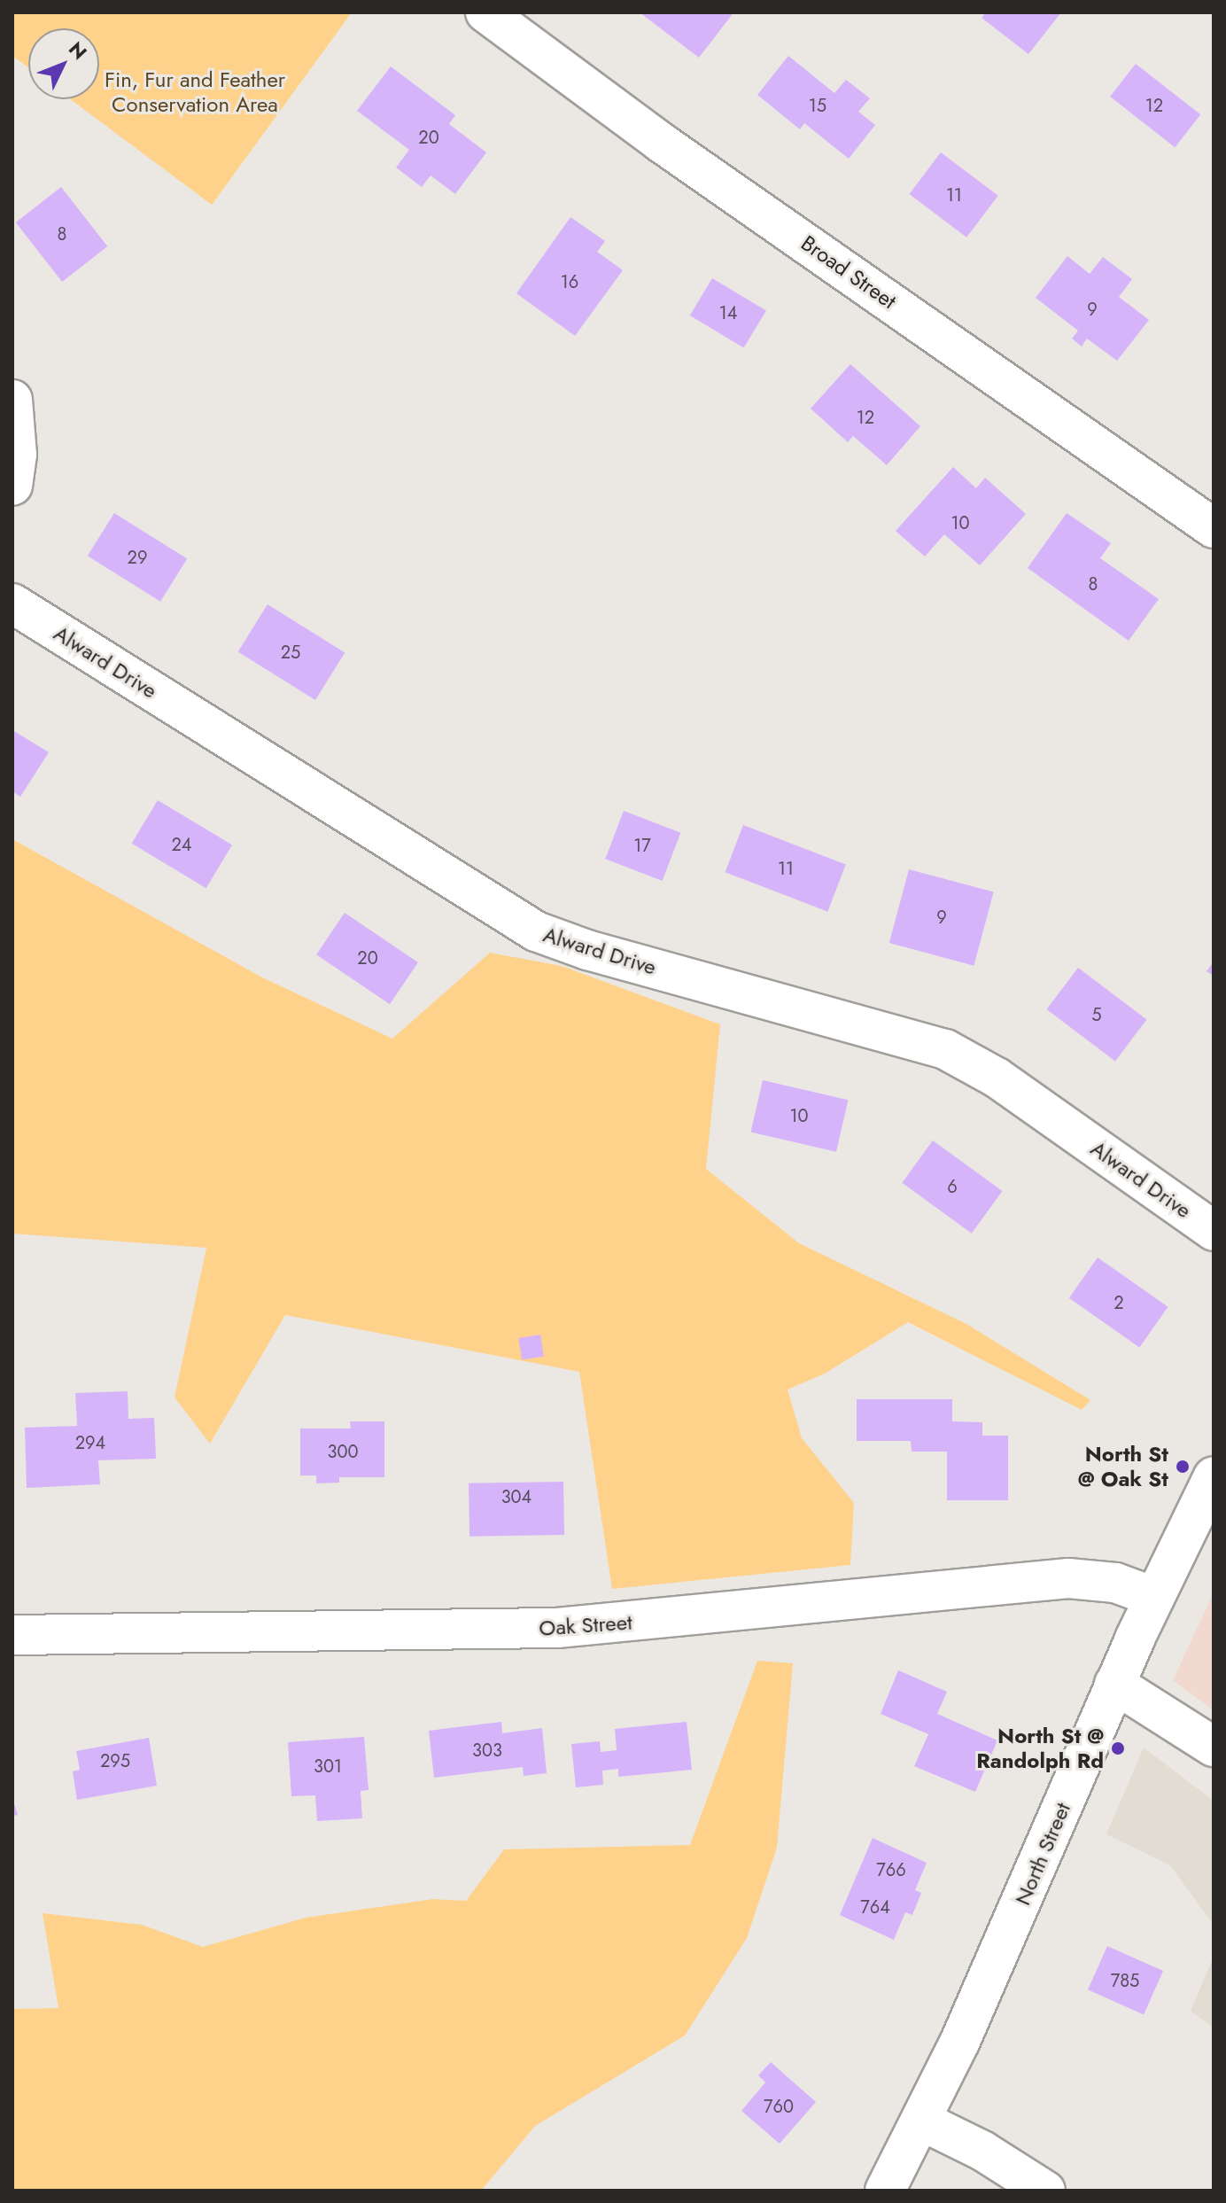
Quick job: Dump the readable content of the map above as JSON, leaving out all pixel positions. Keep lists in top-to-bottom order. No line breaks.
{"streets":{"street":["Broad Street","Alward Drive","Oak Street","North Street"]},"crossings":[["Oak Street","North Street"]],"parks":["Fin, Fur and Feather Conservation Area"],"places":["North St @ Oak St","North St @ Randolph Rd"],"house_numbers":["15","12","20","11","8","16","9","14","12","10","29","8","25","24","17","11","9","20","5","10","6","2","294","300","304","303","295","301","766","764","785","760"],"north":"top right"}
